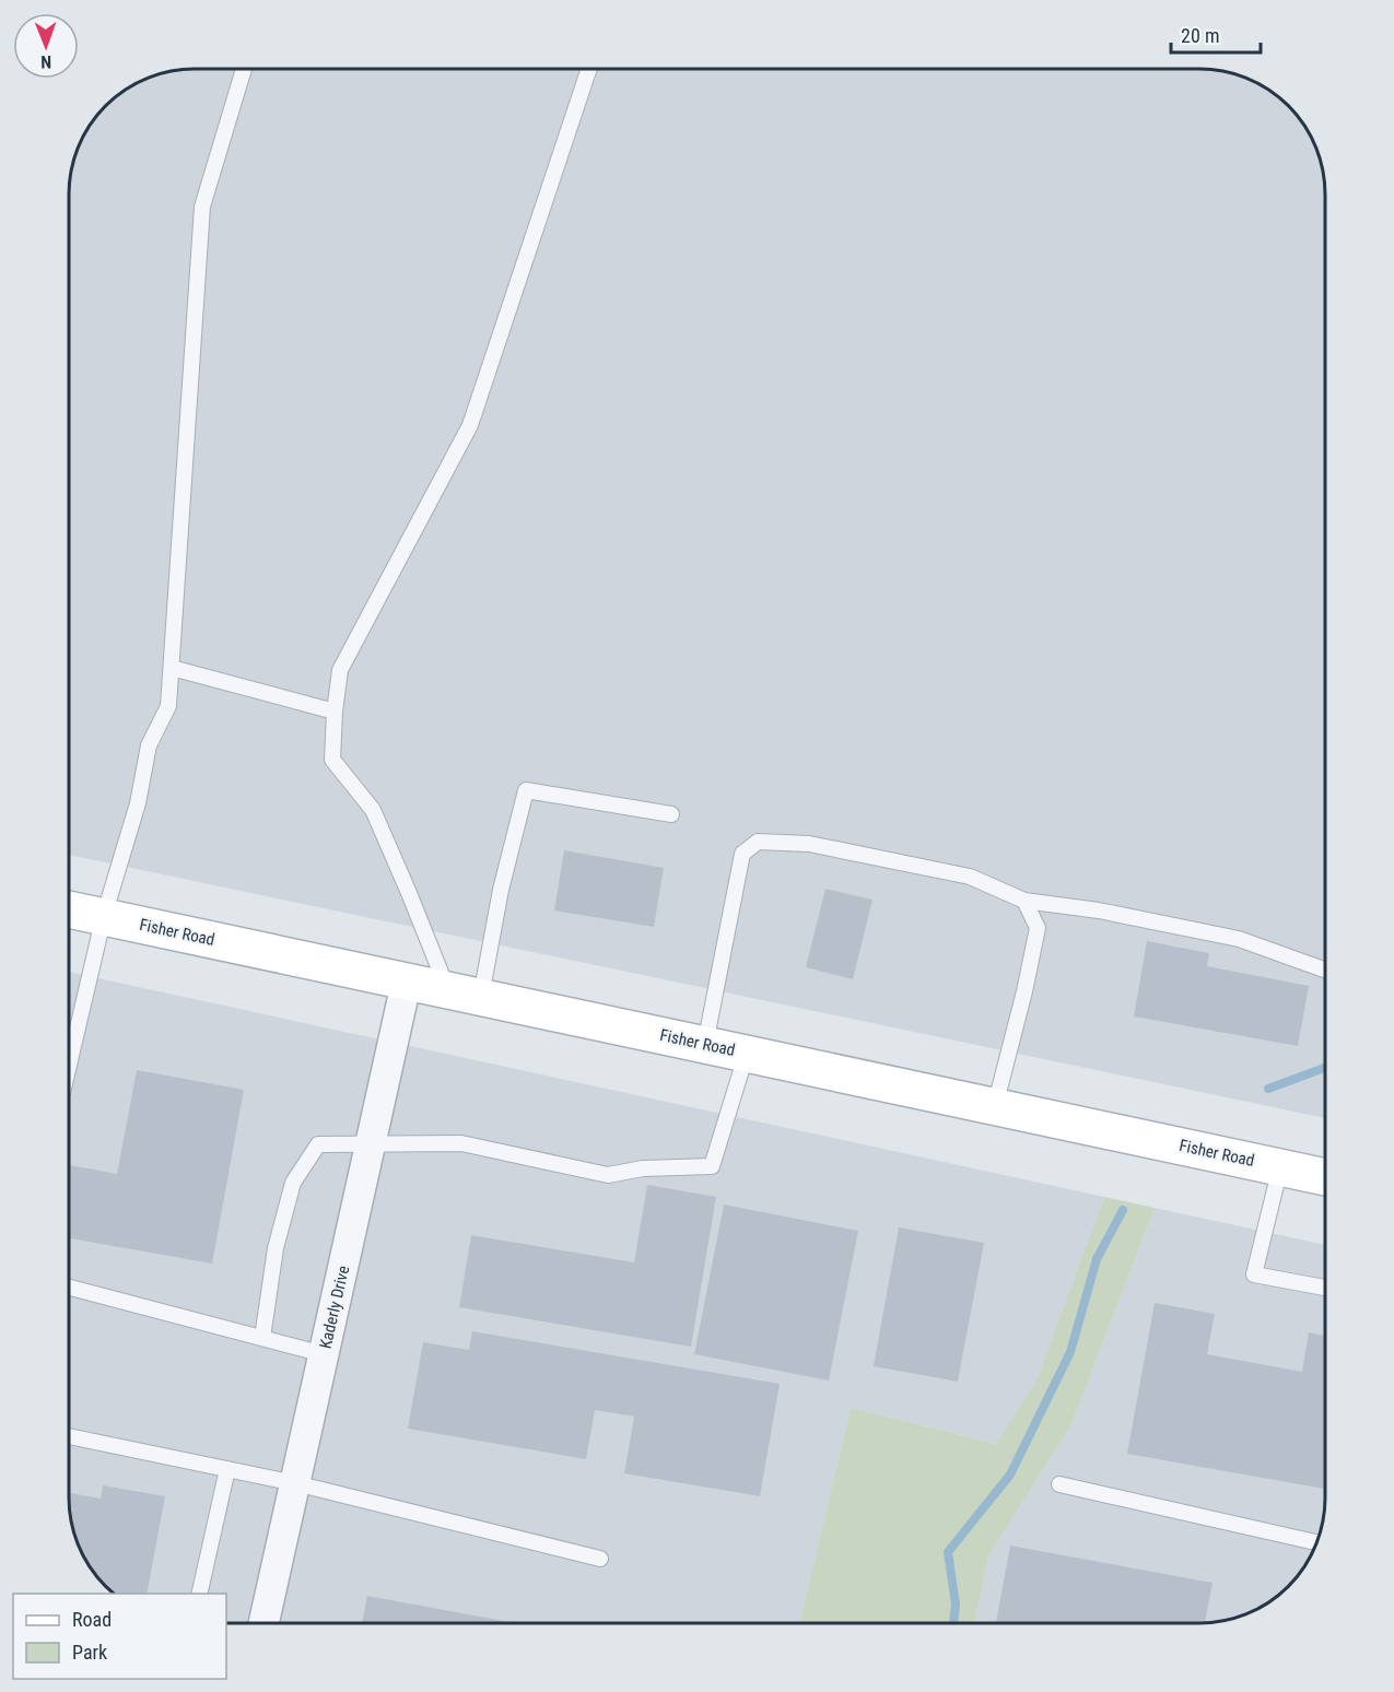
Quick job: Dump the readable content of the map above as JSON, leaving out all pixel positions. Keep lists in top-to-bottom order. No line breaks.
{"streets":{"main road":["Fisher Road"],"street":["Kaderly Drive"]},"crossings":[["Fisher Road","Kaderly Drive"]],"legend":["Road","Park"],"scale_bar":"20 m","north":"bottom"}
